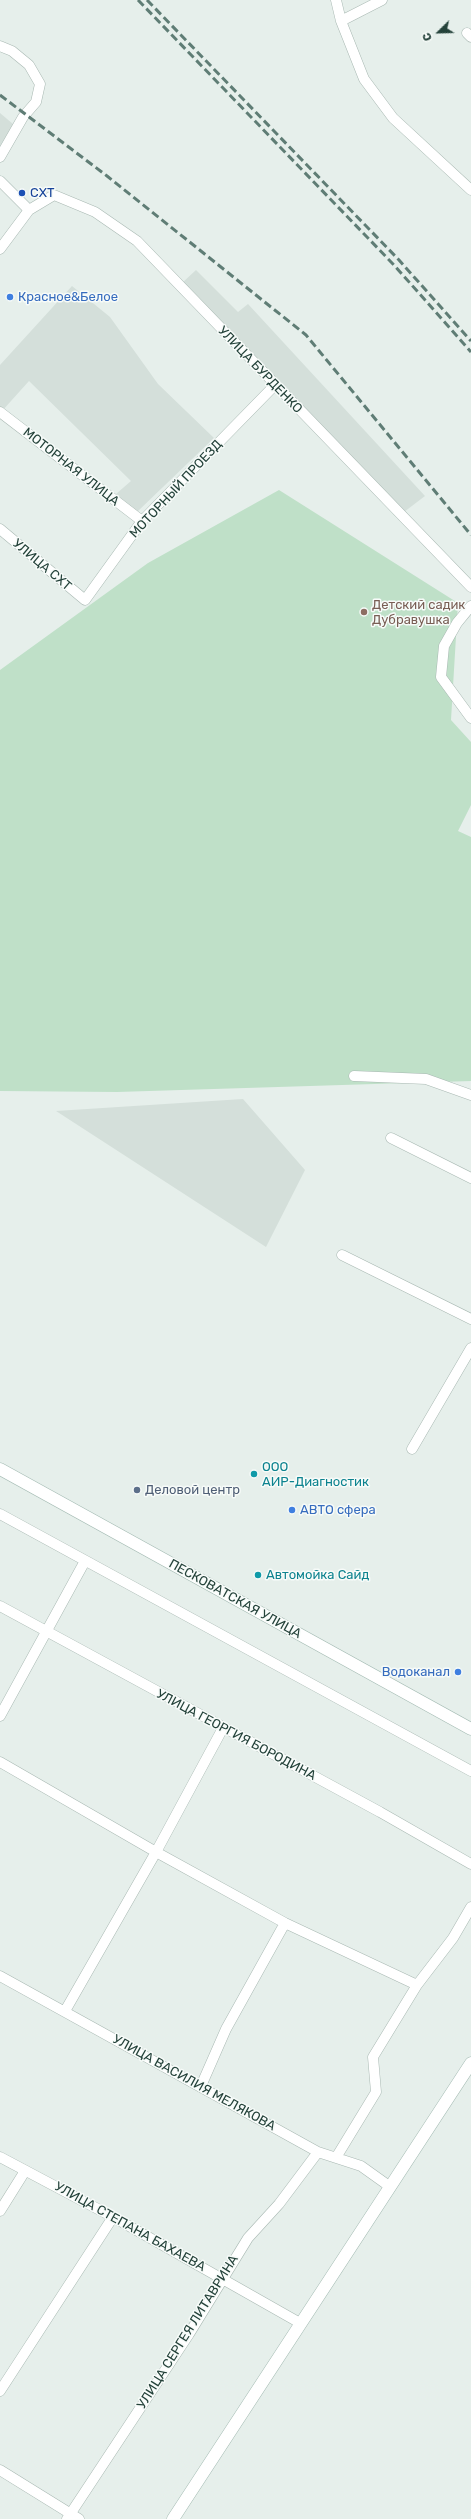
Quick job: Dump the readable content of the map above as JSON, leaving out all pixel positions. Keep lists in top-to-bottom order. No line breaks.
{"streets":{"main road":["ПЕСКОВАТСКАЯ УЛИЦА"],"street":["УЛИЦА БУРДЕНКО","МОТОРНАЯ УЛИЦА","МОТОРНЫЙ ПРОЕЗД","УЛИЦА СХТ","УЛИЦА ГЕОРГИЯ БОРОДИНА","УЛИЦА ВАСИЛИЯ МЕЛЯКОВА","УЛИЦА СТЕПАНА БАХАЕВА","УЛИЦА СЕРГЕЯ ЛИТАВРИНА"]},"crossings":[["УЛИЦА БУРДЕНКО","МОТОРНЫЙ ПРОЕЗД"],["МОТОРНАЯ УЛИЦА","МОТОРНЫЙ ПРОЕЗД"],["МОТОРНЫЙ ПРОЕЗД","УЛИЦА СХТ"],["УЛИЦА ВАСИЛИЯ МЕЛЯКОВА","УЛИЦА СЕРГЕЯ ЛИТАВРИНА"],["УЛИЦА СТЕПАНА БАХАЕВА","УЛИЦА СЕРГЕЯ ЛИТАВРИНА"]],"places":["СХТ","Красное&Белое","Детский садик Дубравушка","ООО АИР-Диагностик","Деловой центр","АВТО сфера","Автомойка Сайд","Водоканал"],"north":"bottom left"}
